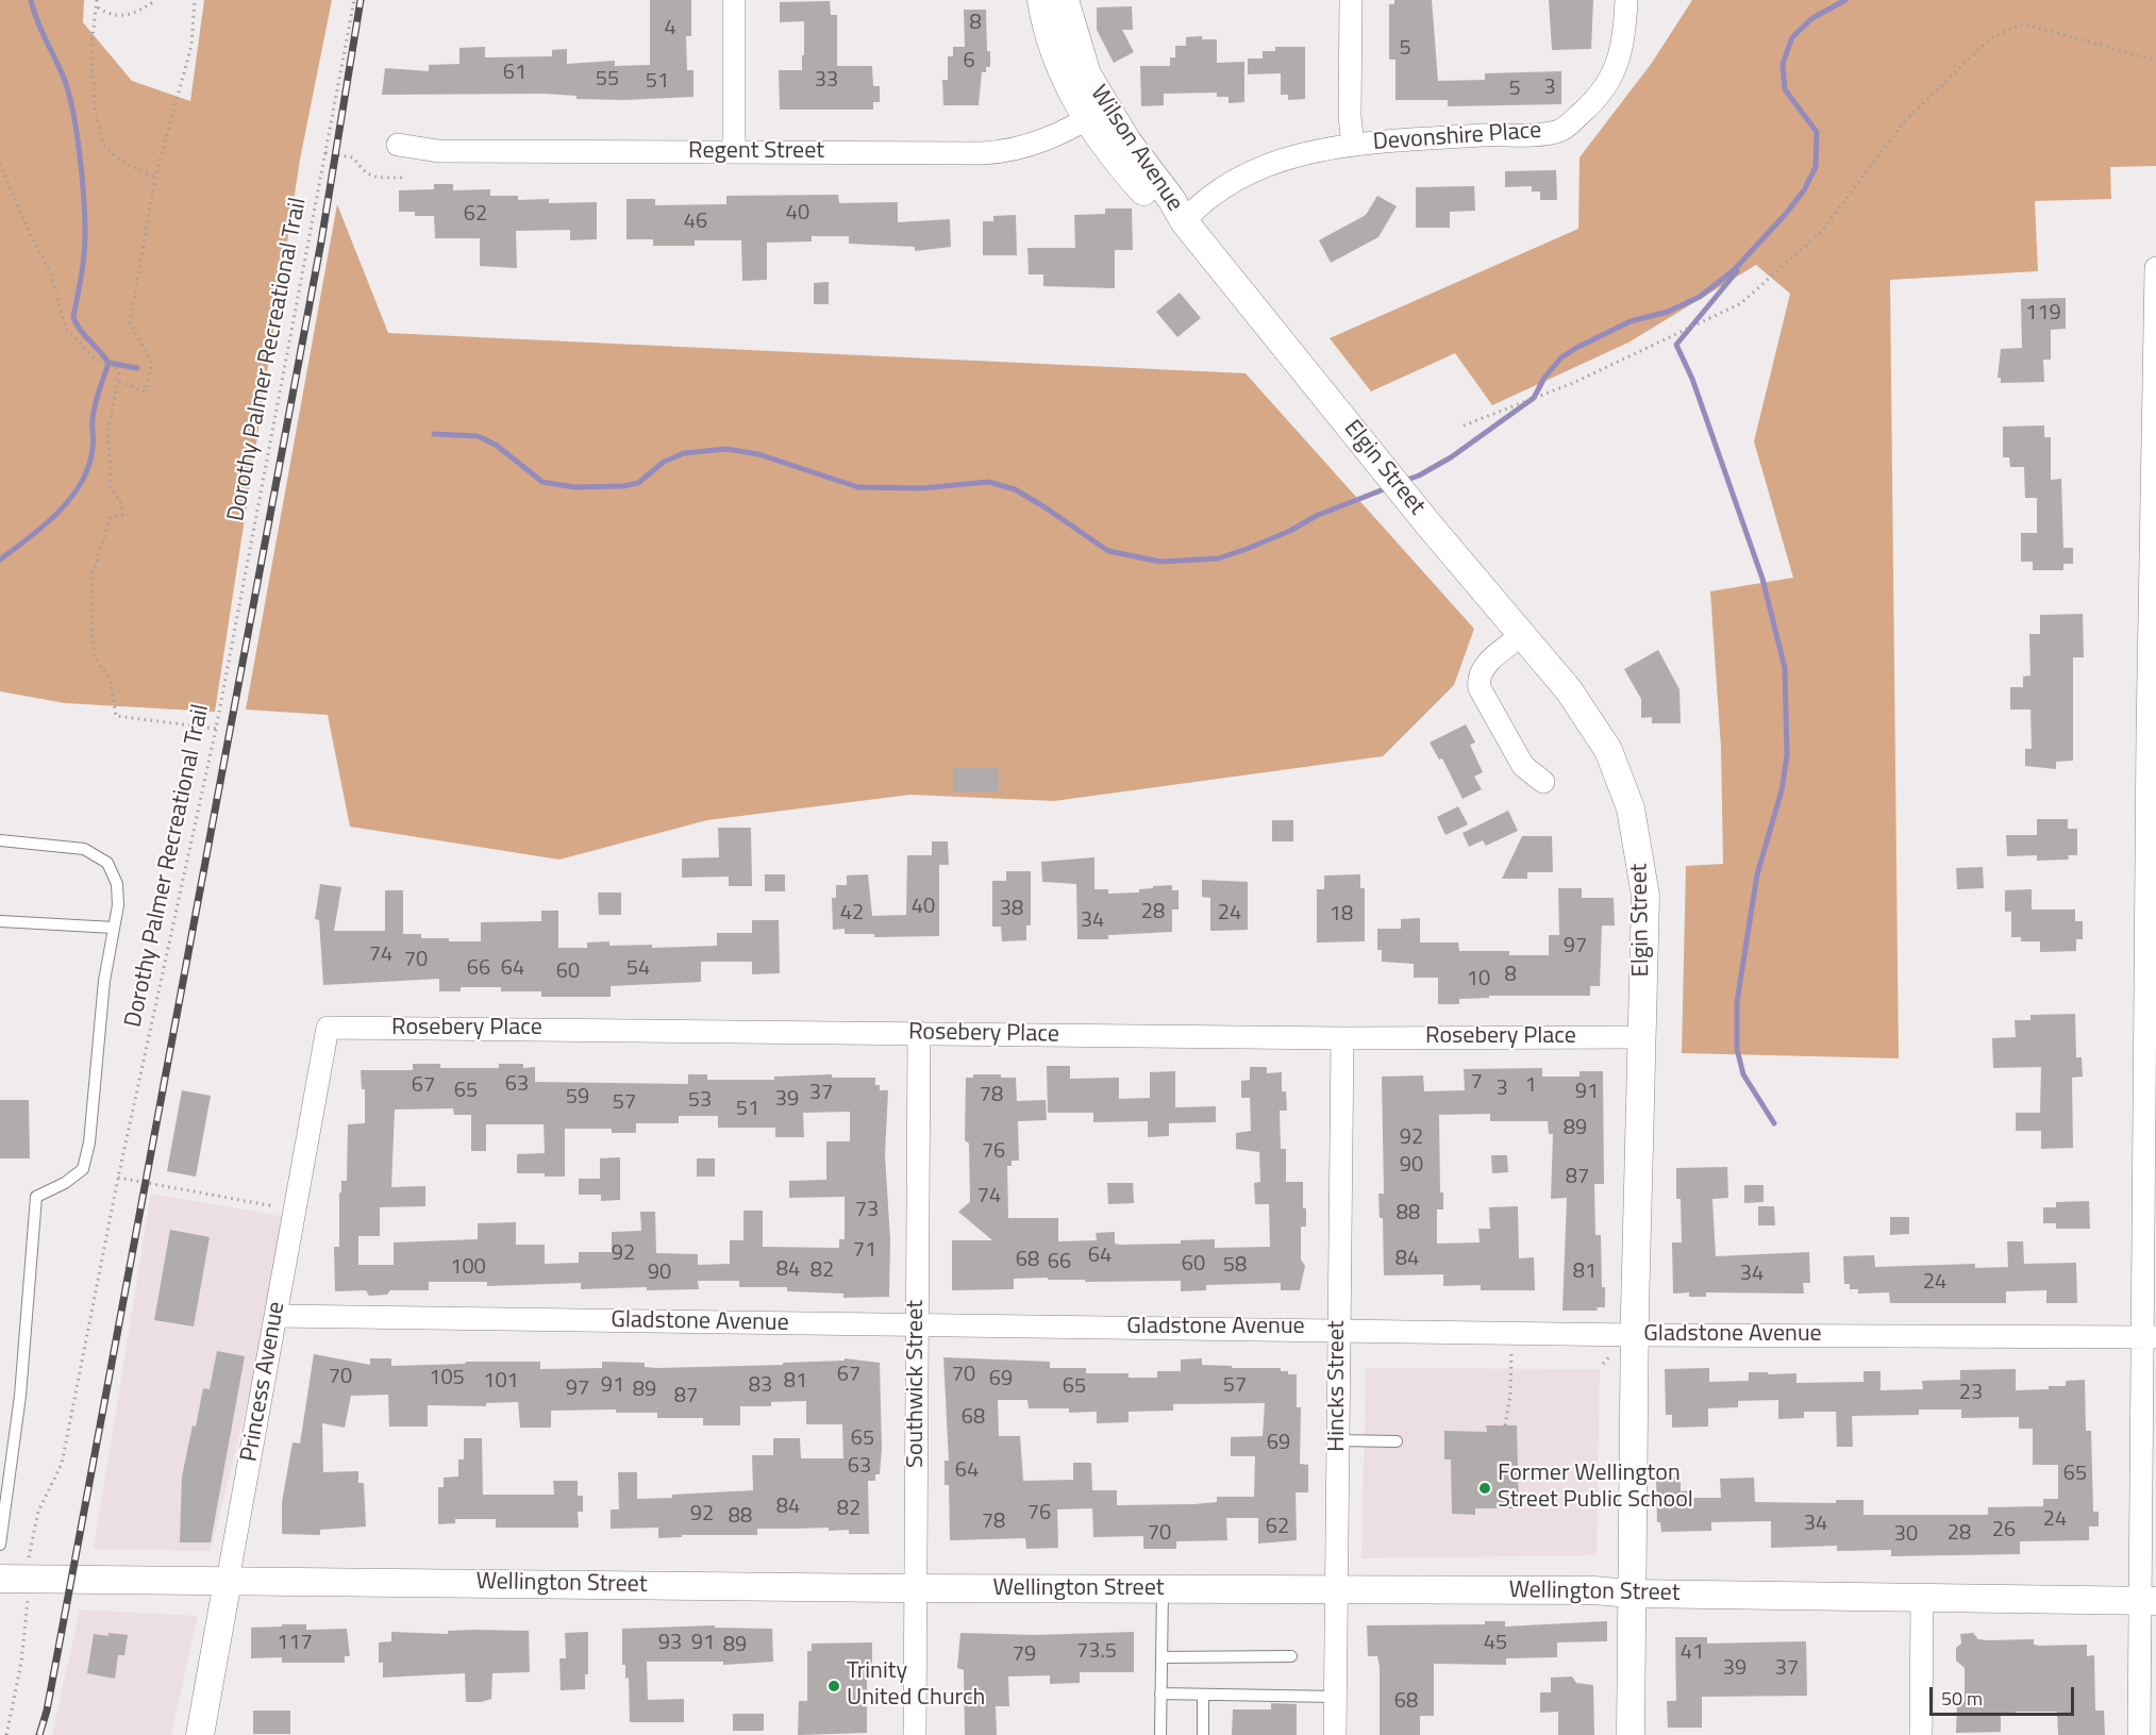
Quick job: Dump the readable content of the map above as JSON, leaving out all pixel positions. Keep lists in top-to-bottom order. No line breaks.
{"streets":{"street":["Devonshire Place","Wilson Avenue","Regent Street","Elgin Street","Rosebery Place","Gladstone Avenue","Princess Avenue","Southwick Street","Hincks Street","Wellington Street"],"path":["Dorothy Palmer Recreational Trail"]},"crossings":[["Wilson Avenue","Regent Street"],["Wilson Avenue","Elgin Street"],["Dorothy Palmer Recreational Trail","Wellington Street"],["Elgin Street","Rosebery Place"],["Elgin Street","Gladstone Avenue"],["Elgin Street","Wellington Street"],["Rosebery Place","Princess Avenue"],["Rosebery Place","Southwick Street"],["Rosebery Place","Hincks Street"],["Gladstone Avenue","Princess Avenue"],["Gladstone Avenue","Southwick Street"],["Gladstone Avenue","Hincks Street"],["Princess Avenue","Wellington Street"],["Southwick Street","Wellington Street"],["Hincks Street","Wellington Street"]],"places":["Former Wellington Street Public School","Trinity United Church"],"house_numbers":["8","4","5","6","61","55","33","51","3","5","40","62","46","119","40","38","28","42","24","18","34","97","74","70","66","64","54","60","8","10","7","63","67","1","3","65","91","37","78","59","39","53","57","51","89","92","76","90","87","74","73","88","71","92","64","84","68","66","60","58","100","84","82","81","90","34","24","67","70","70","105","69","101","81","91","83","57","65","97","89","23","87","68","65","69","63","64","65","84","82","76","92","88","24","78","34","62","26","70","28","30","117","93","91","45","89","73.5","41","79","39","37","68"],"scale_bar":"50 m"}
